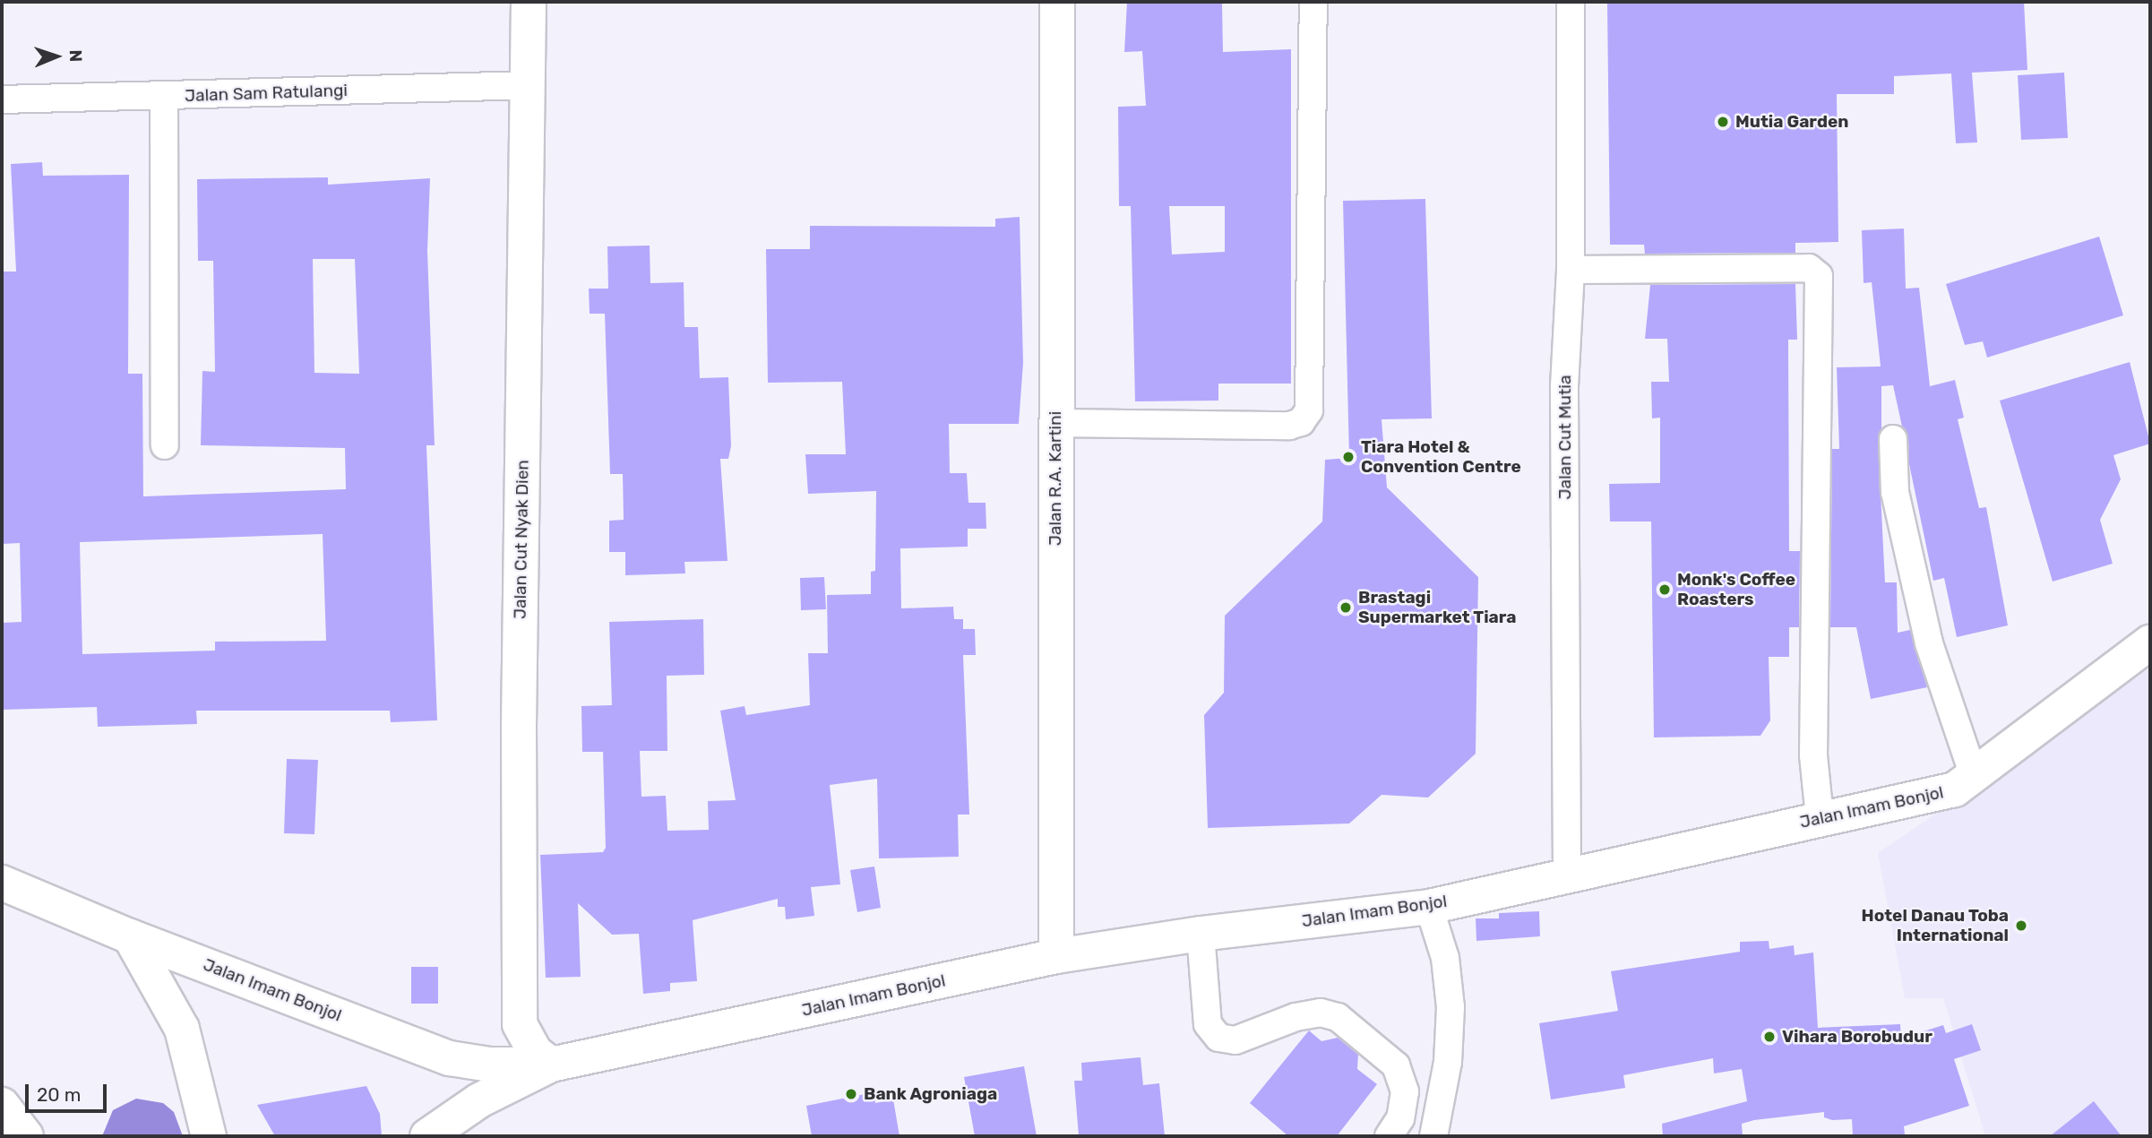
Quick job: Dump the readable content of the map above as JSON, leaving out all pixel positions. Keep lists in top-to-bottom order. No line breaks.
{"streets":{"main road":["Jalan R.A. Kartini","Jalan Cut Nyak Dien","Jalan Imam Bonjol"],"street":["Jalan Sam Ratulangi","Jalan Cut Mutia"]},"crossings":[["Jalan Sam Ratulangi","Jalan Cut Nyak Dien"],["Jalan Cut Mutia","Jalan Imam Bonjol"],["Jalan R.A. Kartini","Jalan Imam Bonjol"],["Jalan Cut Nyak Dien","Jalan Imam Bonjol"]],"places":["Mutia Garden","Tiara Hotel & Convention Centre","Monk's Coffee Roasters","Brastagi Supermarket Tiara","Hotel Danau Toba International","Vihara Borobudur","Bank Agroniaga"],"scale_bar":"20 m","north":"right"}
